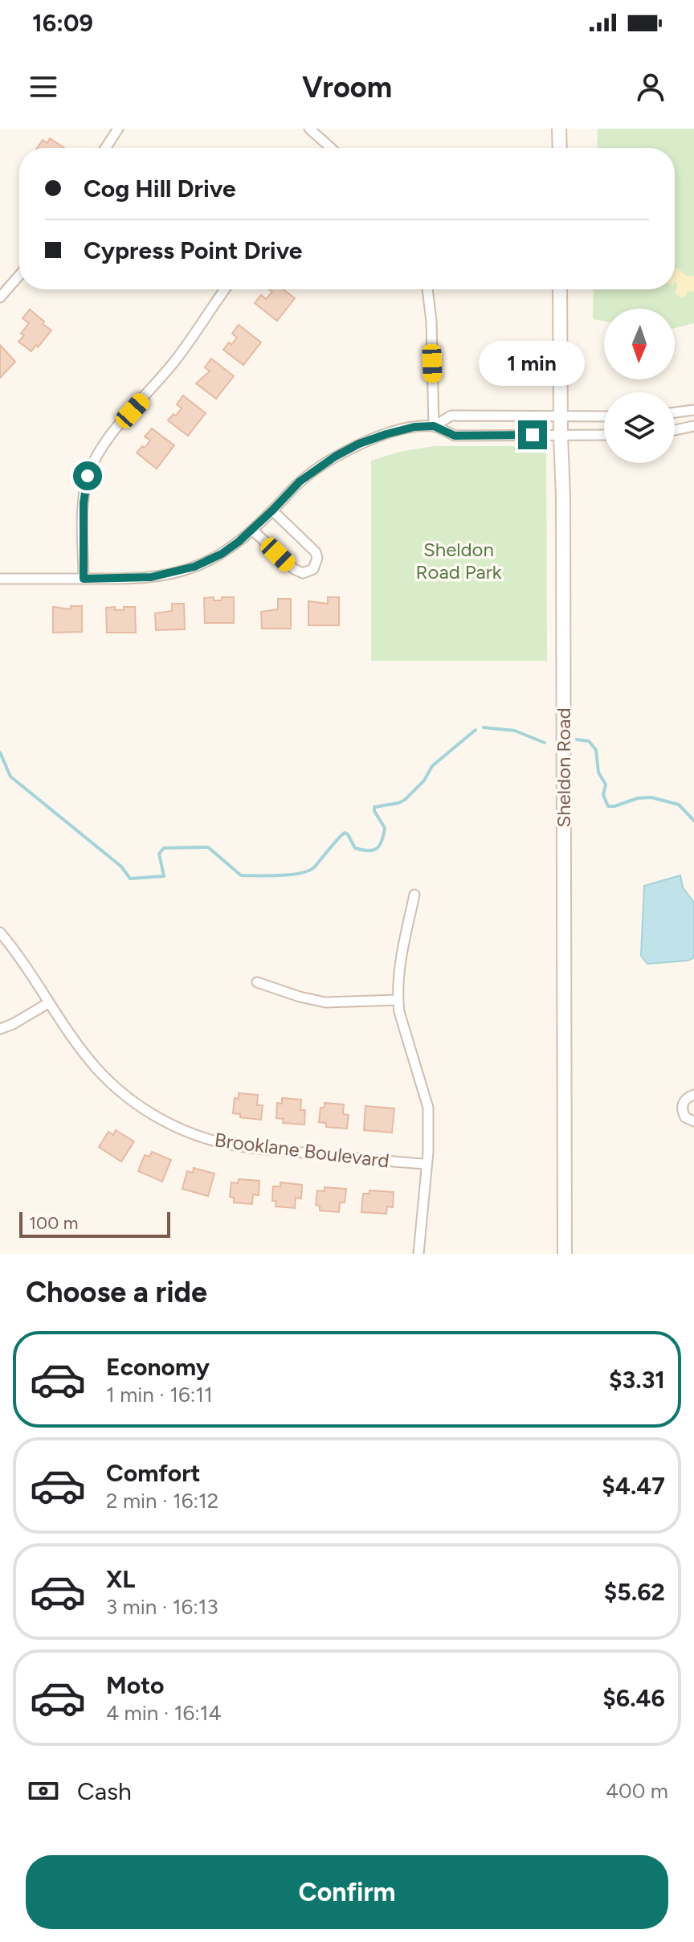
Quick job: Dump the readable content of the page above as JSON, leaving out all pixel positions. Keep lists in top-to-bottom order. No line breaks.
{"streets":{"main road":["Sheldon Road"],"street":["Brooklane Boulevard"]},"parks":["Sheldon Road Park"],"scale_bar":"100 m","north":"bottom","page":{"status":"16:09","header":"Vroom","banner":["Cog Hill Drive","Cypress Point Drive"],"bubble":"1 min","scale":"100 m","heading":"Choose a ride","list":[{"name":"Economy","note":"1 min · 16:11","value":"$3.31"},{"name":"Comfort","note":"2 min · 16:12","value":"$4.47"},{"name":"XL","note":"3 min · 16:13","value":"$5.62"},{"name":"Moto","note":"4 min · 16:14","value":"$6.46"}],"pay":["Cash","400 m"],"buttons":"Confirm"}}
